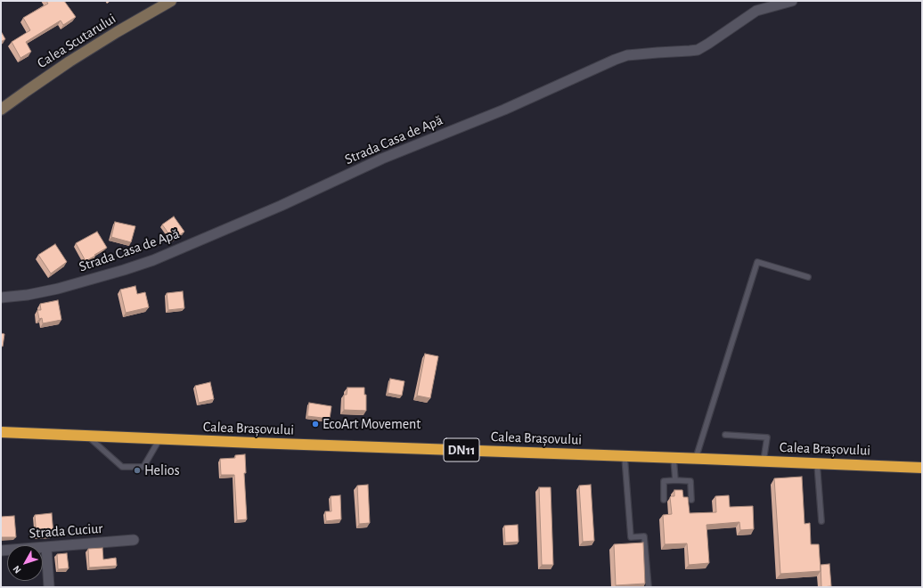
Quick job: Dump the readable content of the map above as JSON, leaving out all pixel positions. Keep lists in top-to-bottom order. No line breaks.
{"streets":{"highway":["Calea Brașovului","DN11"],"main road":["Calea Scutarului"],"street":["Strada Casa de Apă","Strada Cuciur"]},"places":["EcoArt Movement","Helios"],"north":"bottom left"}
